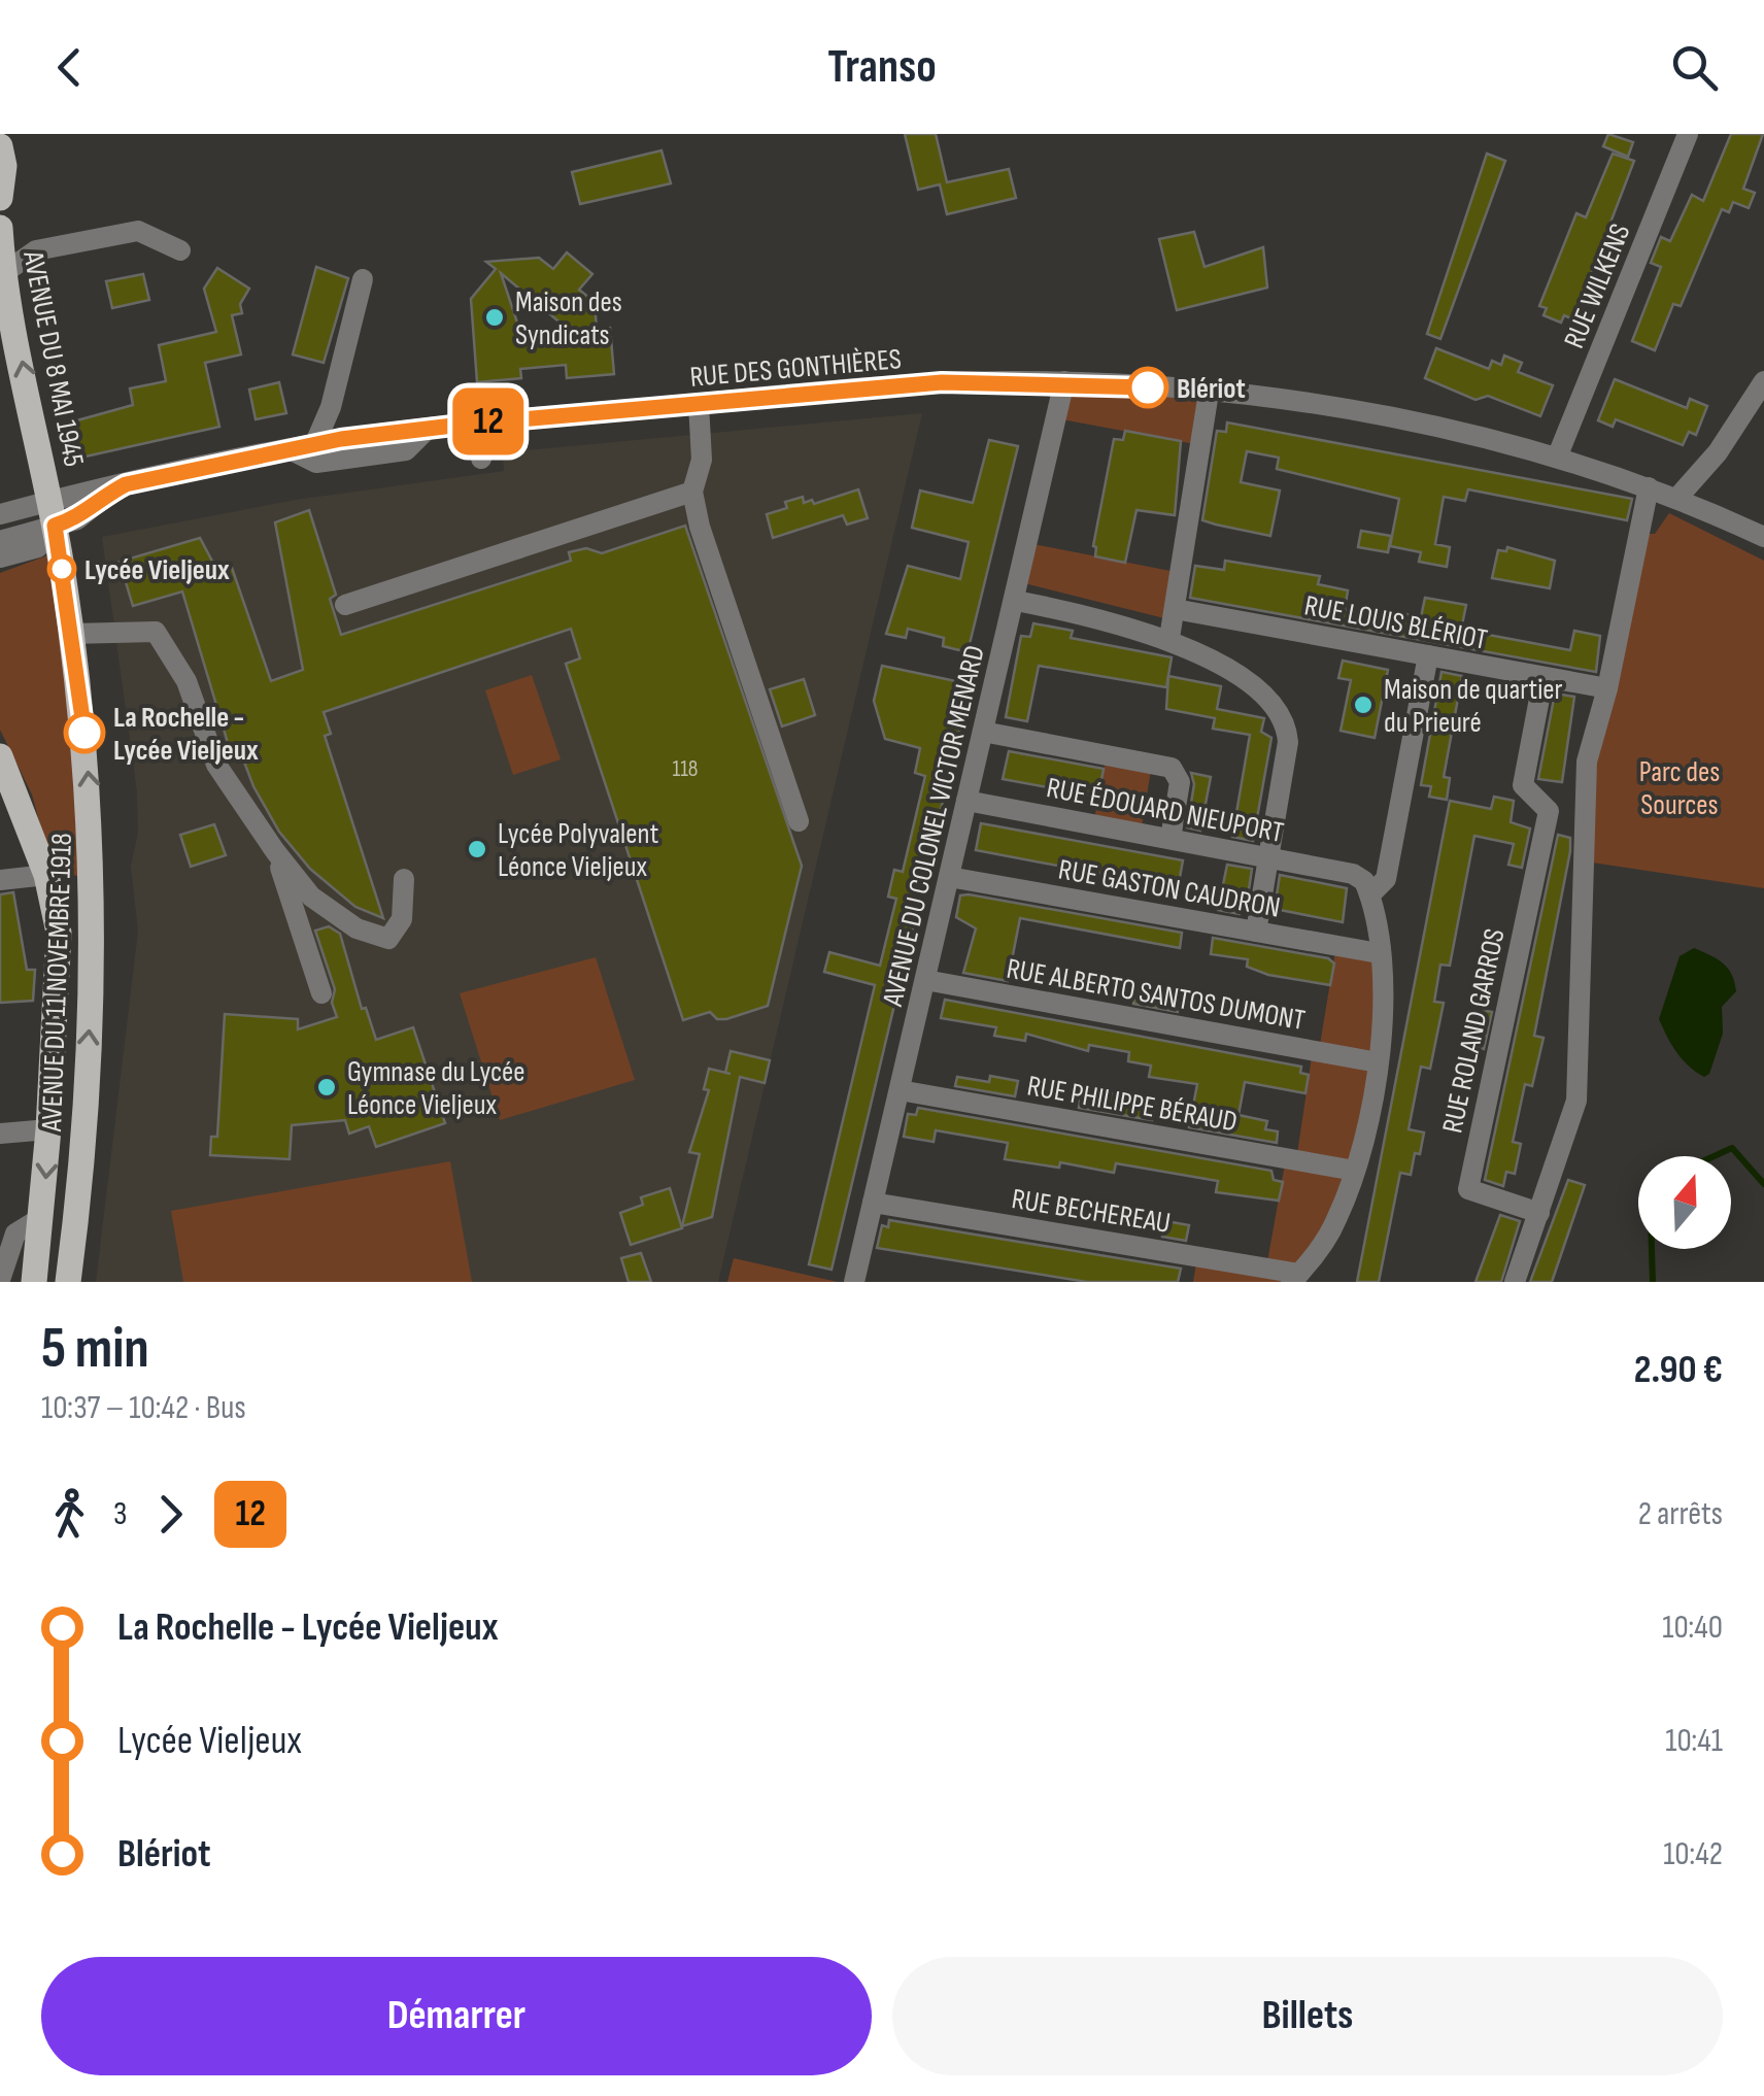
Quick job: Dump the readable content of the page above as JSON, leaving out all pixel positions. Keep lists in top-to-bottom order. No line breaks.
{"streets":{"main road":["AVENUE DU 8 MAI 1945","AVENUE DU 11 NOVEMBRE 1918"],"street":["RUE WILKENS","RUE DES GONTHIÈRES","RUE LOUIS BLÉRIOT","RUE ÉDOUARD NIEUPORT","AVENUE DU COLONEL VICTOR MENARD","RUE GASTON CAUDRON","RUE ALBERTO SANTOS DUMONT","RUE ROLAND GARROS","RUE PHILIPPE BÉRAUD","RUE BECHEREAU"]},"crossings":[["RUE WILKENS","RUE DES GONTHIÈRES"],["AVENUE DU 8 MAI 1945","RUE DES GONTHIÈRES"],["AVENUE DU 8 MAI 1945","AVENUE DU 11 NOVEMBRE 1918"],["RUE DES GONTHIÈRES","AVENUE DU COLONEL VICTOR MENARD"],["RUE DES GONTHIÈRES","AVENUE DU 11 NOVEMBRE 1918"],["RUE ÉDOUARD NIEUPORT","AVENUE DU COLONEL VICTOR MENARD"],["AVENUE DU COLONEL VICTOR MENARD","RUE GASTON CAUDRON"],["AVENUE DU COLONEL VICTOR MENARD","RUE ALBERTO SANTOS DUMONT"],["AVENUE DU COLONEL VICTOR MENARD","RUE PHILIPPE BÉRAUD"],["AVENUE DU COLONEL VICTOR MENARD","RUE BECHEREAU"]],"one_way":["AVENUE DU 8 MAI 1945"],"parks":["Parc des Sources"],"places":["Maison des Syndicats","Blériot","Lycée Vieljeux","Maison de quartier du Prieuré","La Rochelle - Lycée Vieljeux","Lycée Polyvalent Léonce Vieljeux","Gymnase du Lycée Léonce Vieljeux"],"lines":["bus line 12"],"house_numbers":["118"],"north":"top","page":{"header":"Transo","on_map":"12","heading":["5 min","10:37 – 10:42 · Bus","2.90 €"],"legs":["3","12","2 arrêts"],"list":[{"name":"La Rochelle - Lycée Vieljeux","value":"10:40"},{"name":"Lycée Vieljeux","value":"10:41"},{"name":"Blériot","value":"10:42"}],"buttons":["Démarrer","Billets"]}}
